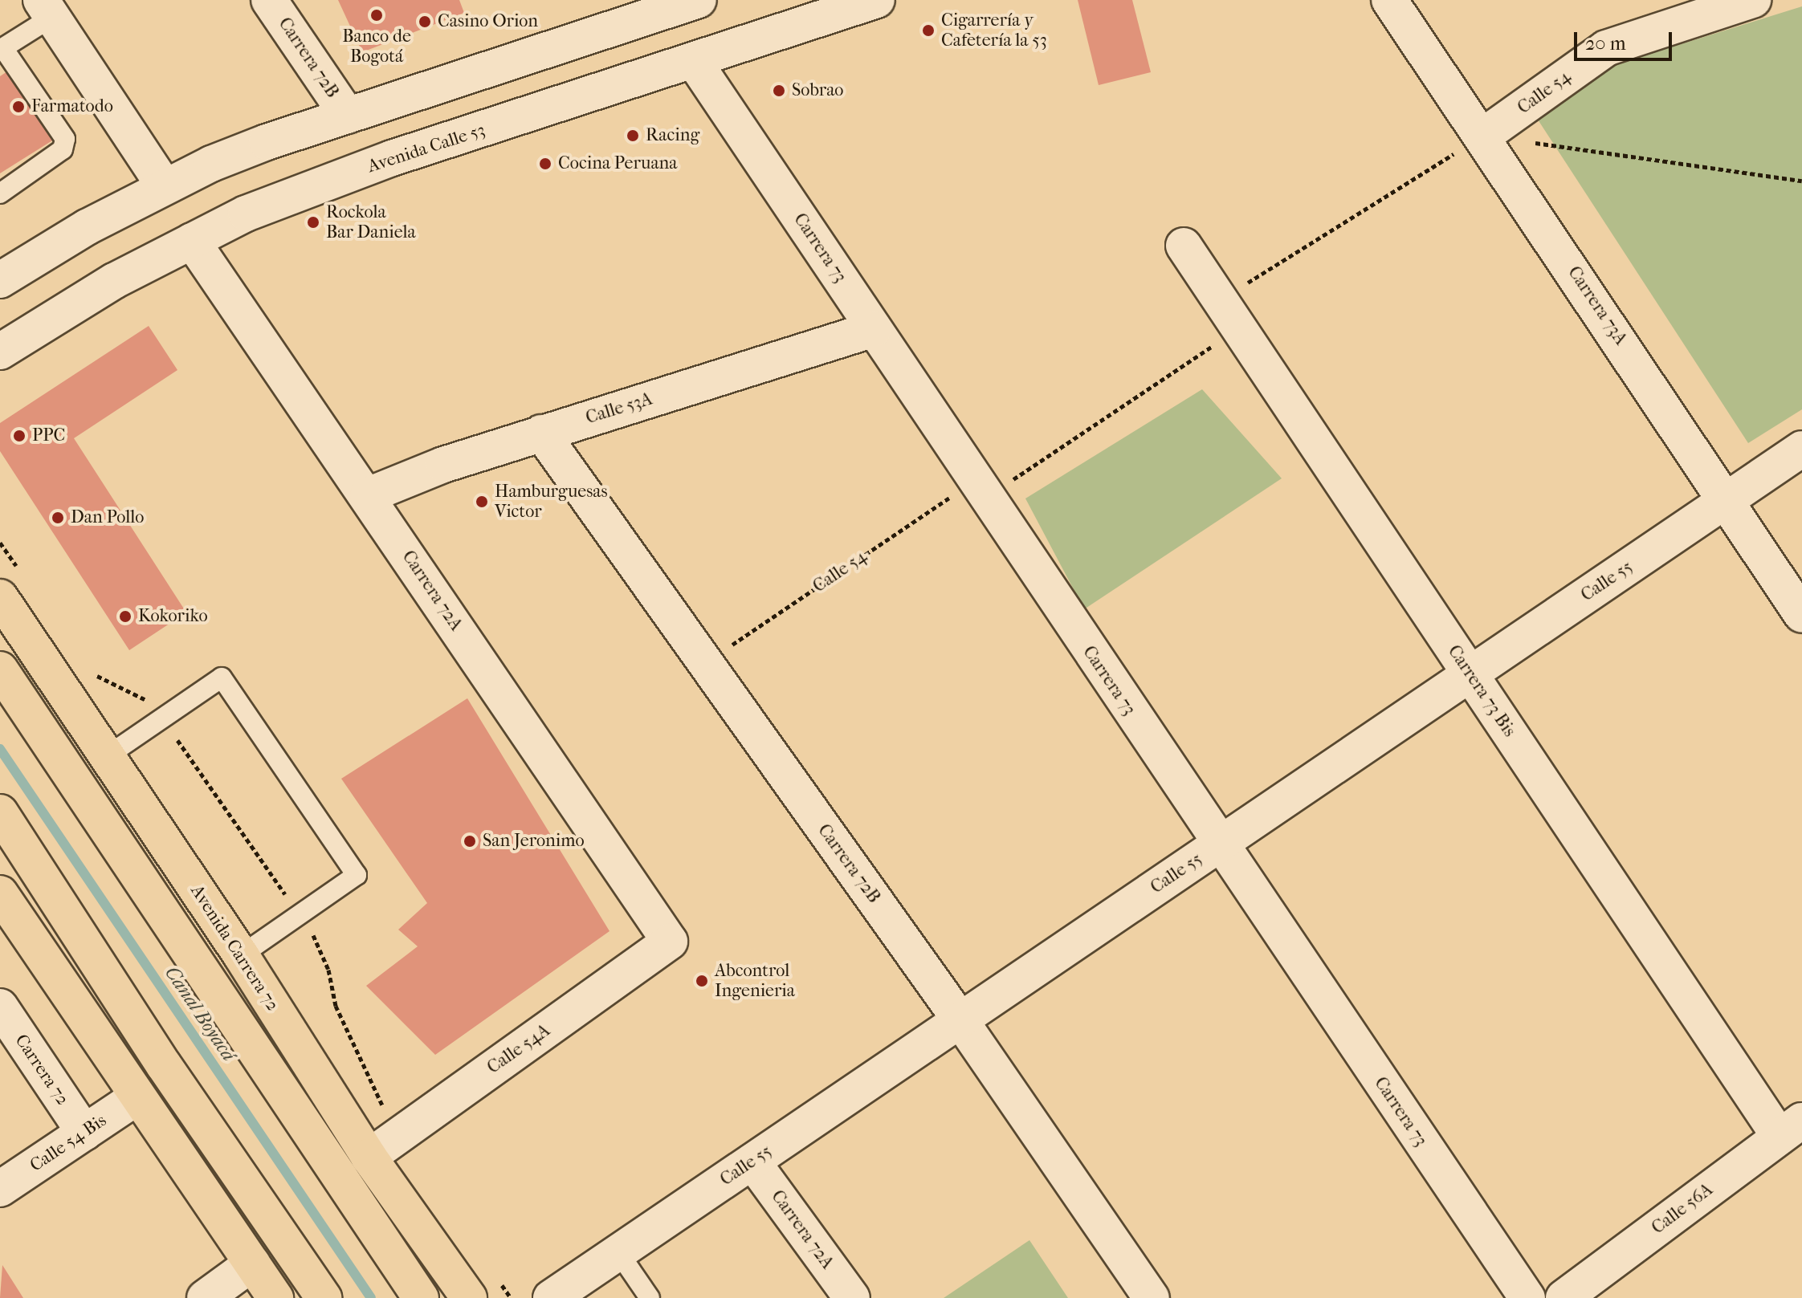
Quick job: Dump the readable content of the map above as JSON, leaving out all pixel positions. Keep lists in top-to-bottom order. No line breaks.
{"streets":{"highway":["Avenida Carrera 72"],"street":["Carrera 72B","Calle 54","Avenida Calle 53","Carrera 73","Carrera 73A","Calle 53A","Calle 55","Carrera 72A","Carrera 73 Bis","Calle 54A","Carrera 72","Calle 54 Bis","Calle 56A"]},"crossings":[["Carrera 72B","Calle 54"],["Carrera 72B","Calle 53A"],["Carrera 72B","Calle 55"],["Calle 54","Carrera 73"],["Calle 54","Carrera 73A"],["Calle 54","Carrera 73 Bis"],["Avenida Calle 53","Carrera 73"],["Avenida Calle 53","Carrera 72A"],["Carrera 73","Calle 53A"],["Carrera 73","Calle 55"],["Carrera 73A","Calle 55"],["Calle 53A","Carrera 72A"],["Calle 55","Carrera 72A"],["Calle 55","Carrera 73 Bis"],["Carrera 72A","Calle 54A"],["Carrera 73 Bis","Calle 56A"],["Avenida Carrera 72","Calle 54A"],["Carrera 72","Calle 54 Bis"]],"water":["Canal Boyacá"],"places":["Banco de Bogotá","Casino Orion","Cigarrería y Cafetería la 53","Sobrao","Farmatodo","Racing","Cocina Peruana","Rockola Bar Daniela","PPC","Hamburguesas Victor","Dan Pollo","Kokoriko","San Jeronimo","Abcontrol Ingenieria"],"scale_bar":"20 m"}
